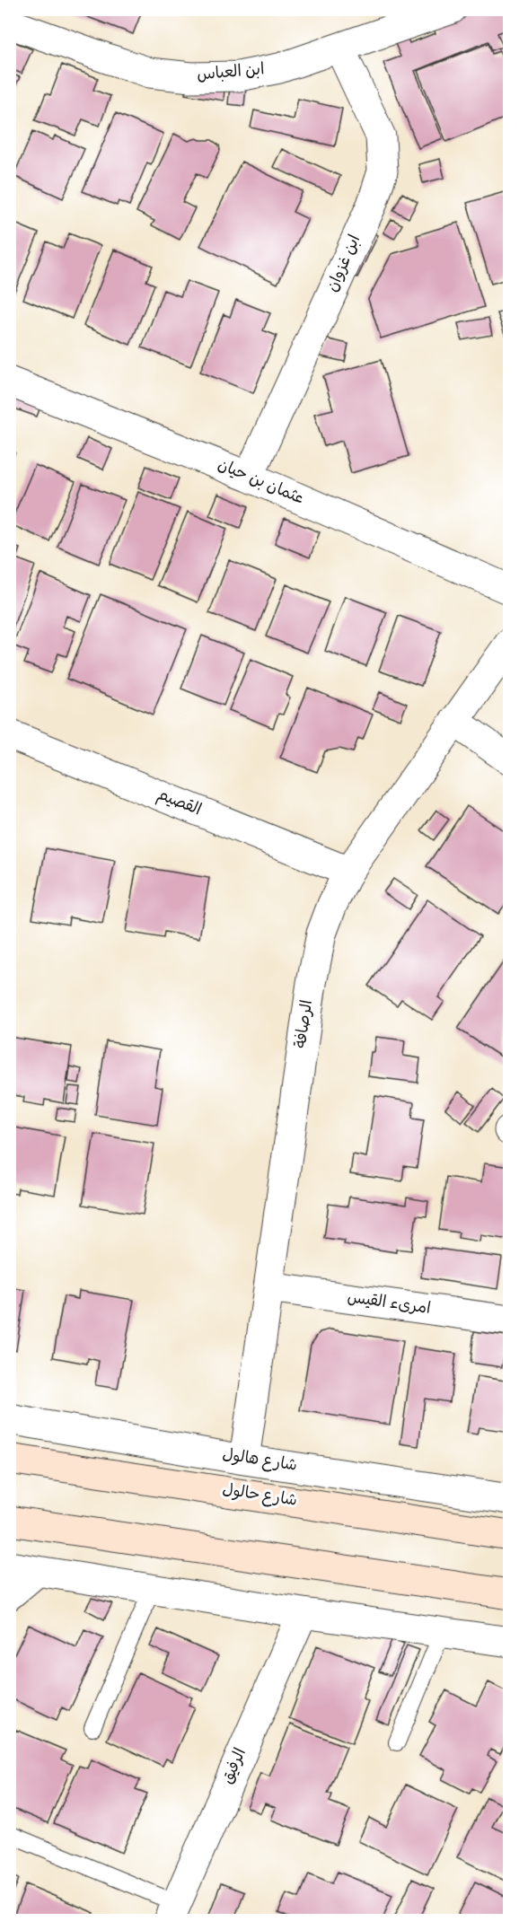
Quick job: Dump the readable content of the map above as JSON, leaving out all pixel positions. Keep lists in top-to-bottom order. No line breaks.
{"streets":{"main road":["شارع حالول"],"street":["ابن العباس","ابن غزوان","عثمان بن حيان","القصيم","الرصافة","امرىء القيس","شارع هالول","الرفيق"]},"crossings":[["ابن العباس","ابن غزوان"],["ابن غزوان","عثمان بن حيان"],["القصيم","الرصافة"],["الرصافة","امرىء القيس"],["الرصافة","شارع هالول"]]}
